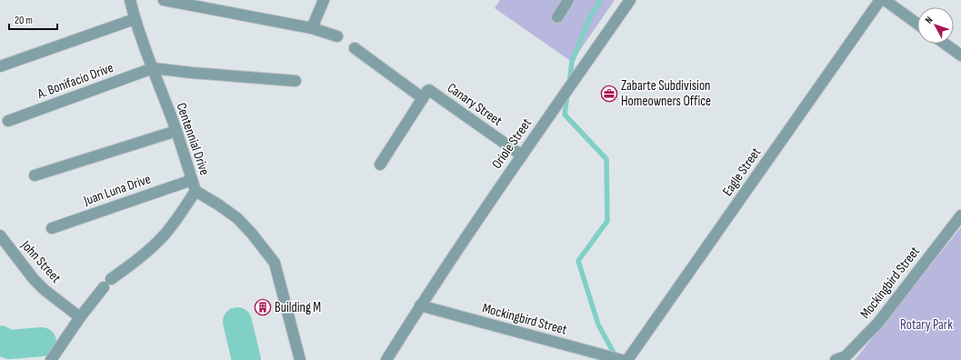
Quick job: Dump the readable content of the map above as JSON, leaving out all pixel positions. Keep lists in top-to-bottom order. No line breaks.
{"streets":{"street":["A. Bonifacio Drive","Canary Street","Centennial Drive","Oriole Street","Eagle Street","Juan Luna Drive","John Street","Mockingbird Street"]},"crossings":[["A. Bonifacio Drive","Centennial Drive"],["Canary Street","Oriole Street"],["Centennial Drive","Juan Luna Drive"],["Centennial Drive","John Street"],["Oriole Street","Mockingbird Street"]],"parks":["Rotary Park"],"places":{"office":["Zabarte Subdivision Homeowners Office"],"building":["Building M"]},"scale_bar":"20 m","north":"top left"}
